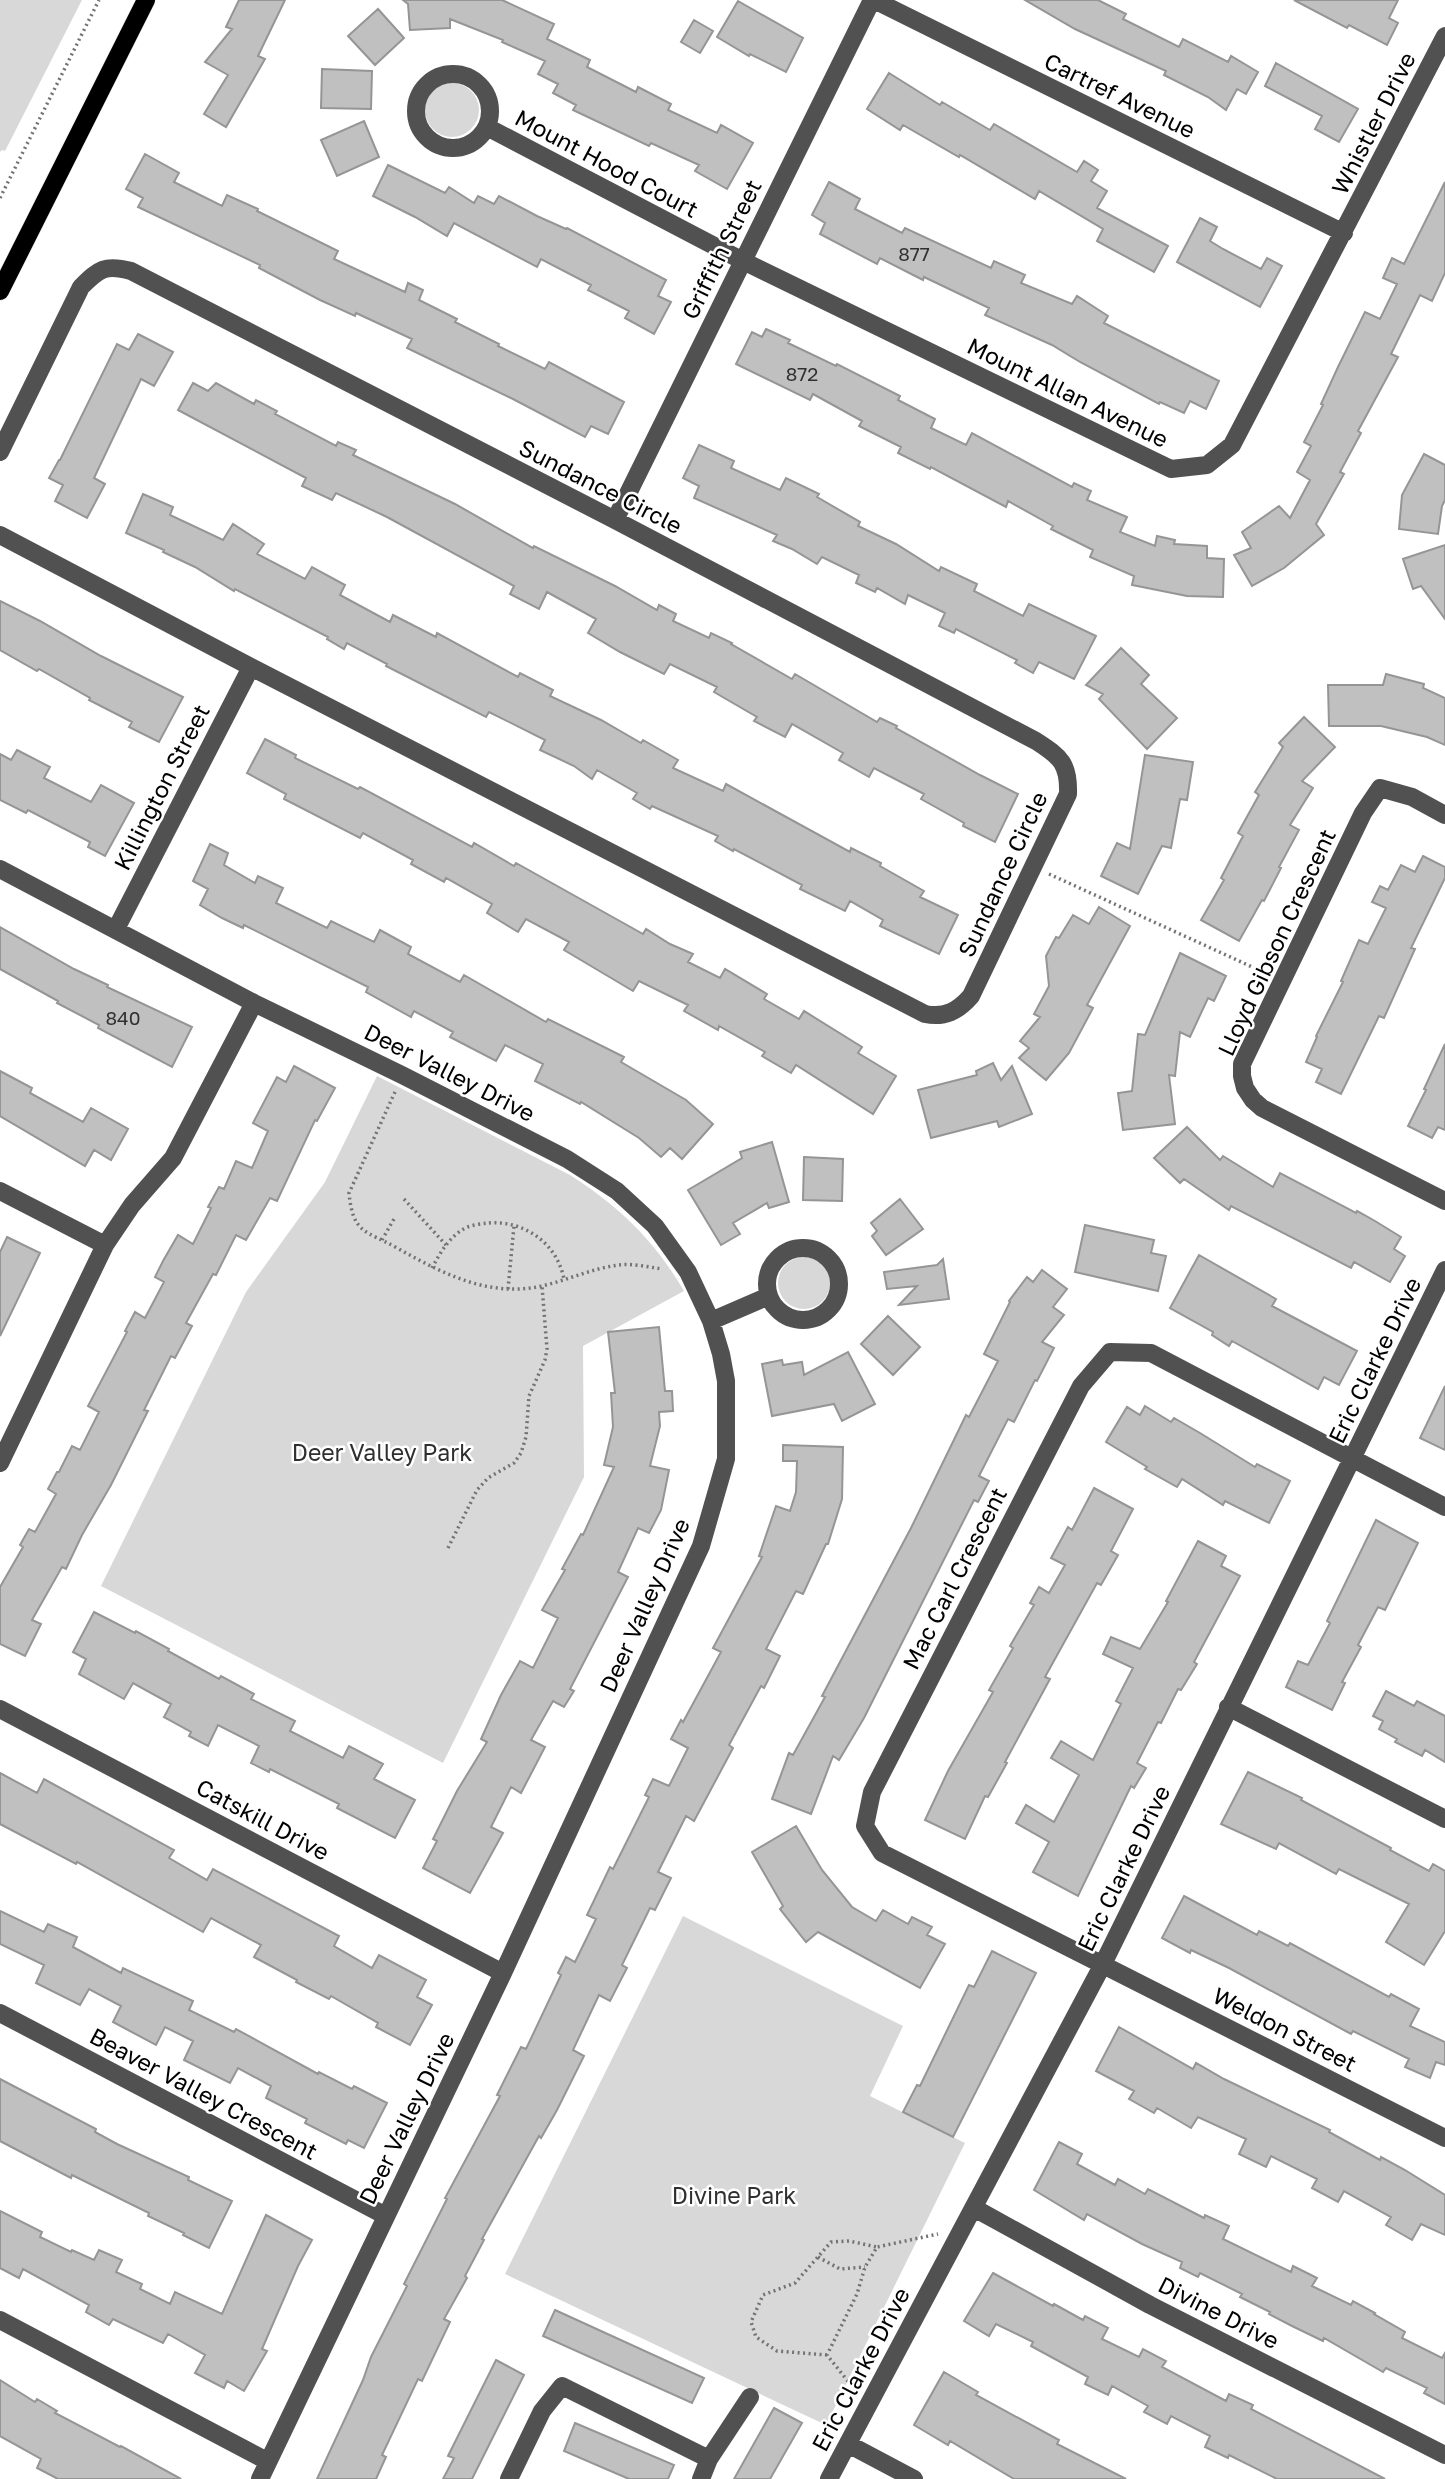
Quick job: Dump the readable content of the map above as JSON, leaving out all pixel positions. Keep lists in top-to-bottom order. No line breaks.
{"streets":{"street":["Cartref Avenue","Whistler Drive","Mount Hood Court","Griffith Street","Mount Allan Avenue","Sundance Circle","Killington Street","Lloyd Gibson Crescent","Deer Valley Drive","Eric Clarke Drive","Mac Carl Crescent","Catskill Drive","Weldon Street","Beaver Valley Crescent","Divine Drive"]},"crossings":[["Cartref Avenue","Whistler Drive"],["Cartref Avenue","Griffith Street"],["Cartref Avenue","Mount Allan Avenue"],["Whistler Drive","Mount Allan Avenue"],["Mount Hood Court","Griffith Street"],["Mount Hood Court","Mount Allan Avenue"],["Griffith Street","Mount Allan Avenue"],["Griffith Street","Sundance Circle"],["Sundance Circle","Killington Street"],["Killington Street","Deer Valley Drive"],["Deer Valley Drive","Catskill Drive"],["Deer Valley Drive","Beaver Valley Crescent"],["Eric Clarke Drive","Mac Carl Crescent"],["Eric Clarke Drive","Weldon Street"],["Eric Clarke Drive","Divine Drive"],["Mac Carl Crescent","Weldon Street"]],"parks":["Deer Valley Park","Divine Park"],"house_numbers":["877","872","840"]}
